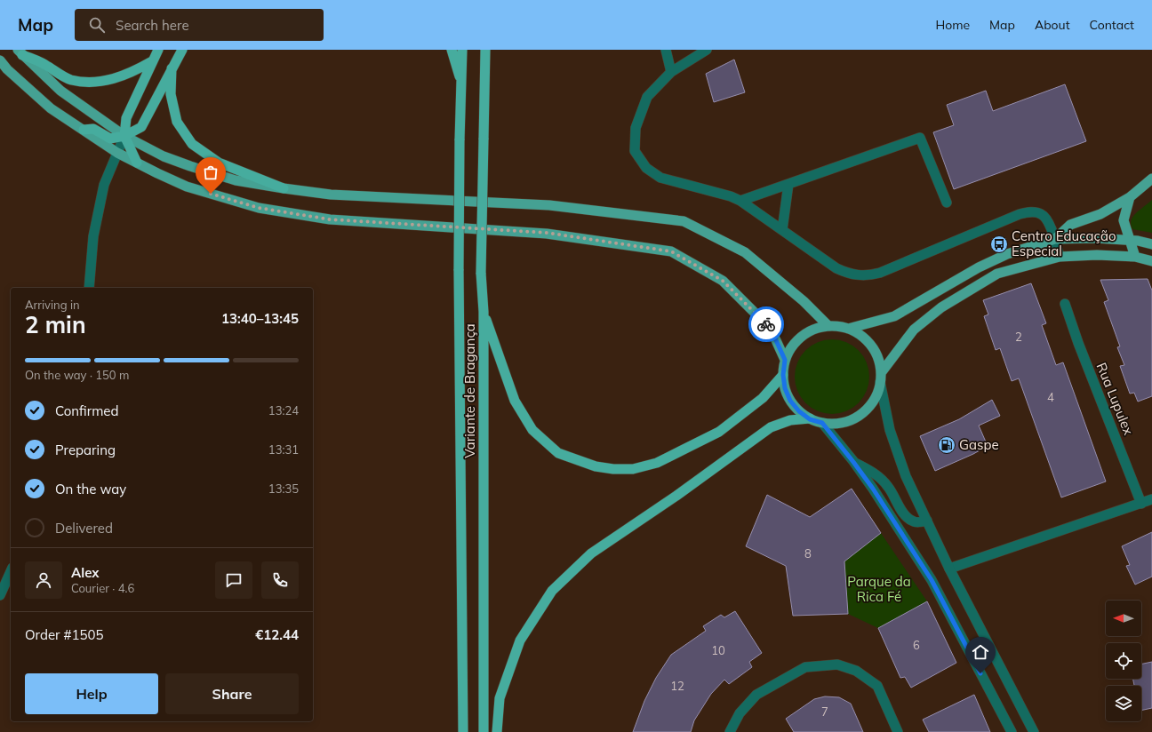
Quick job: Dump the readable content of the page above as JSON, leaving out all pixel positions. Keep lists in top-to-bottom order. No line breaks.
{"streets":{"highway":["Variante de Bragança"],"street":["Rua Lupulex"]},"parks":["Parque da Rica Fé"],"places":{"bus stop":["Centro Educação Especial"],"fuel station":["Gaspe"]},"house_numbers":["2","4","8","6","10","12","7"],"north":"left","page":{"header":"Map","search":"Search here","nav":["Home","Map","About","Contact"],"heading":["2 min","Arriving in","13:40–13:45"],"panel":["Alex","Courier · 4.6","Order #1505","€12.44"],"bar":"On the way · 150 m","list":[["Confirmed","13:24"],["Preparing","13:31"],["On the way","13:35"],"Delivered"],"buttons":["Help","Share"]}}
